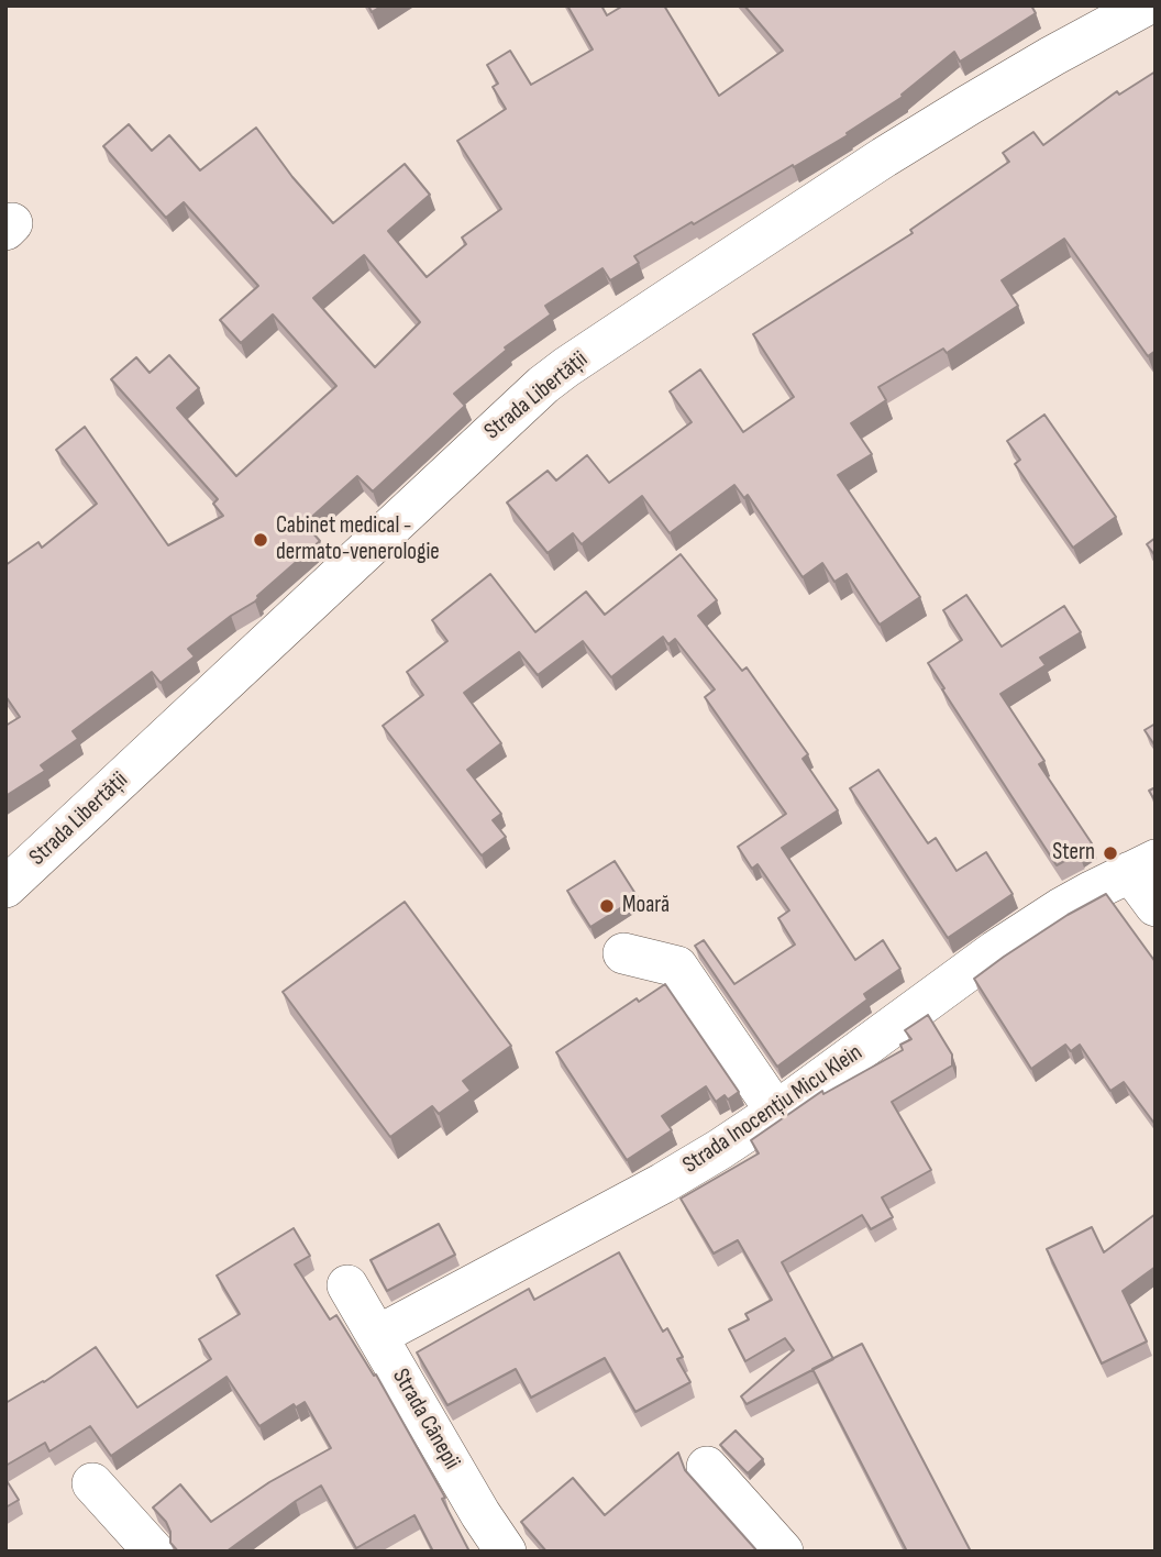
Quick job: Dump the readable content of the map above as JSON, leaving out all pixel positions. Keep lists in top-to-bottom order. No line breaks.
{"streets":{"street":["Strada Libertății","Strada Inocențiu Micu Klein","Strada Cânepii"]},"crossings":[["Strada Inocențiu Micu Klein","Strada Cânepii"]],"places":["Cabinet medical - dermato-venerologie","Stern","Moară"]}
